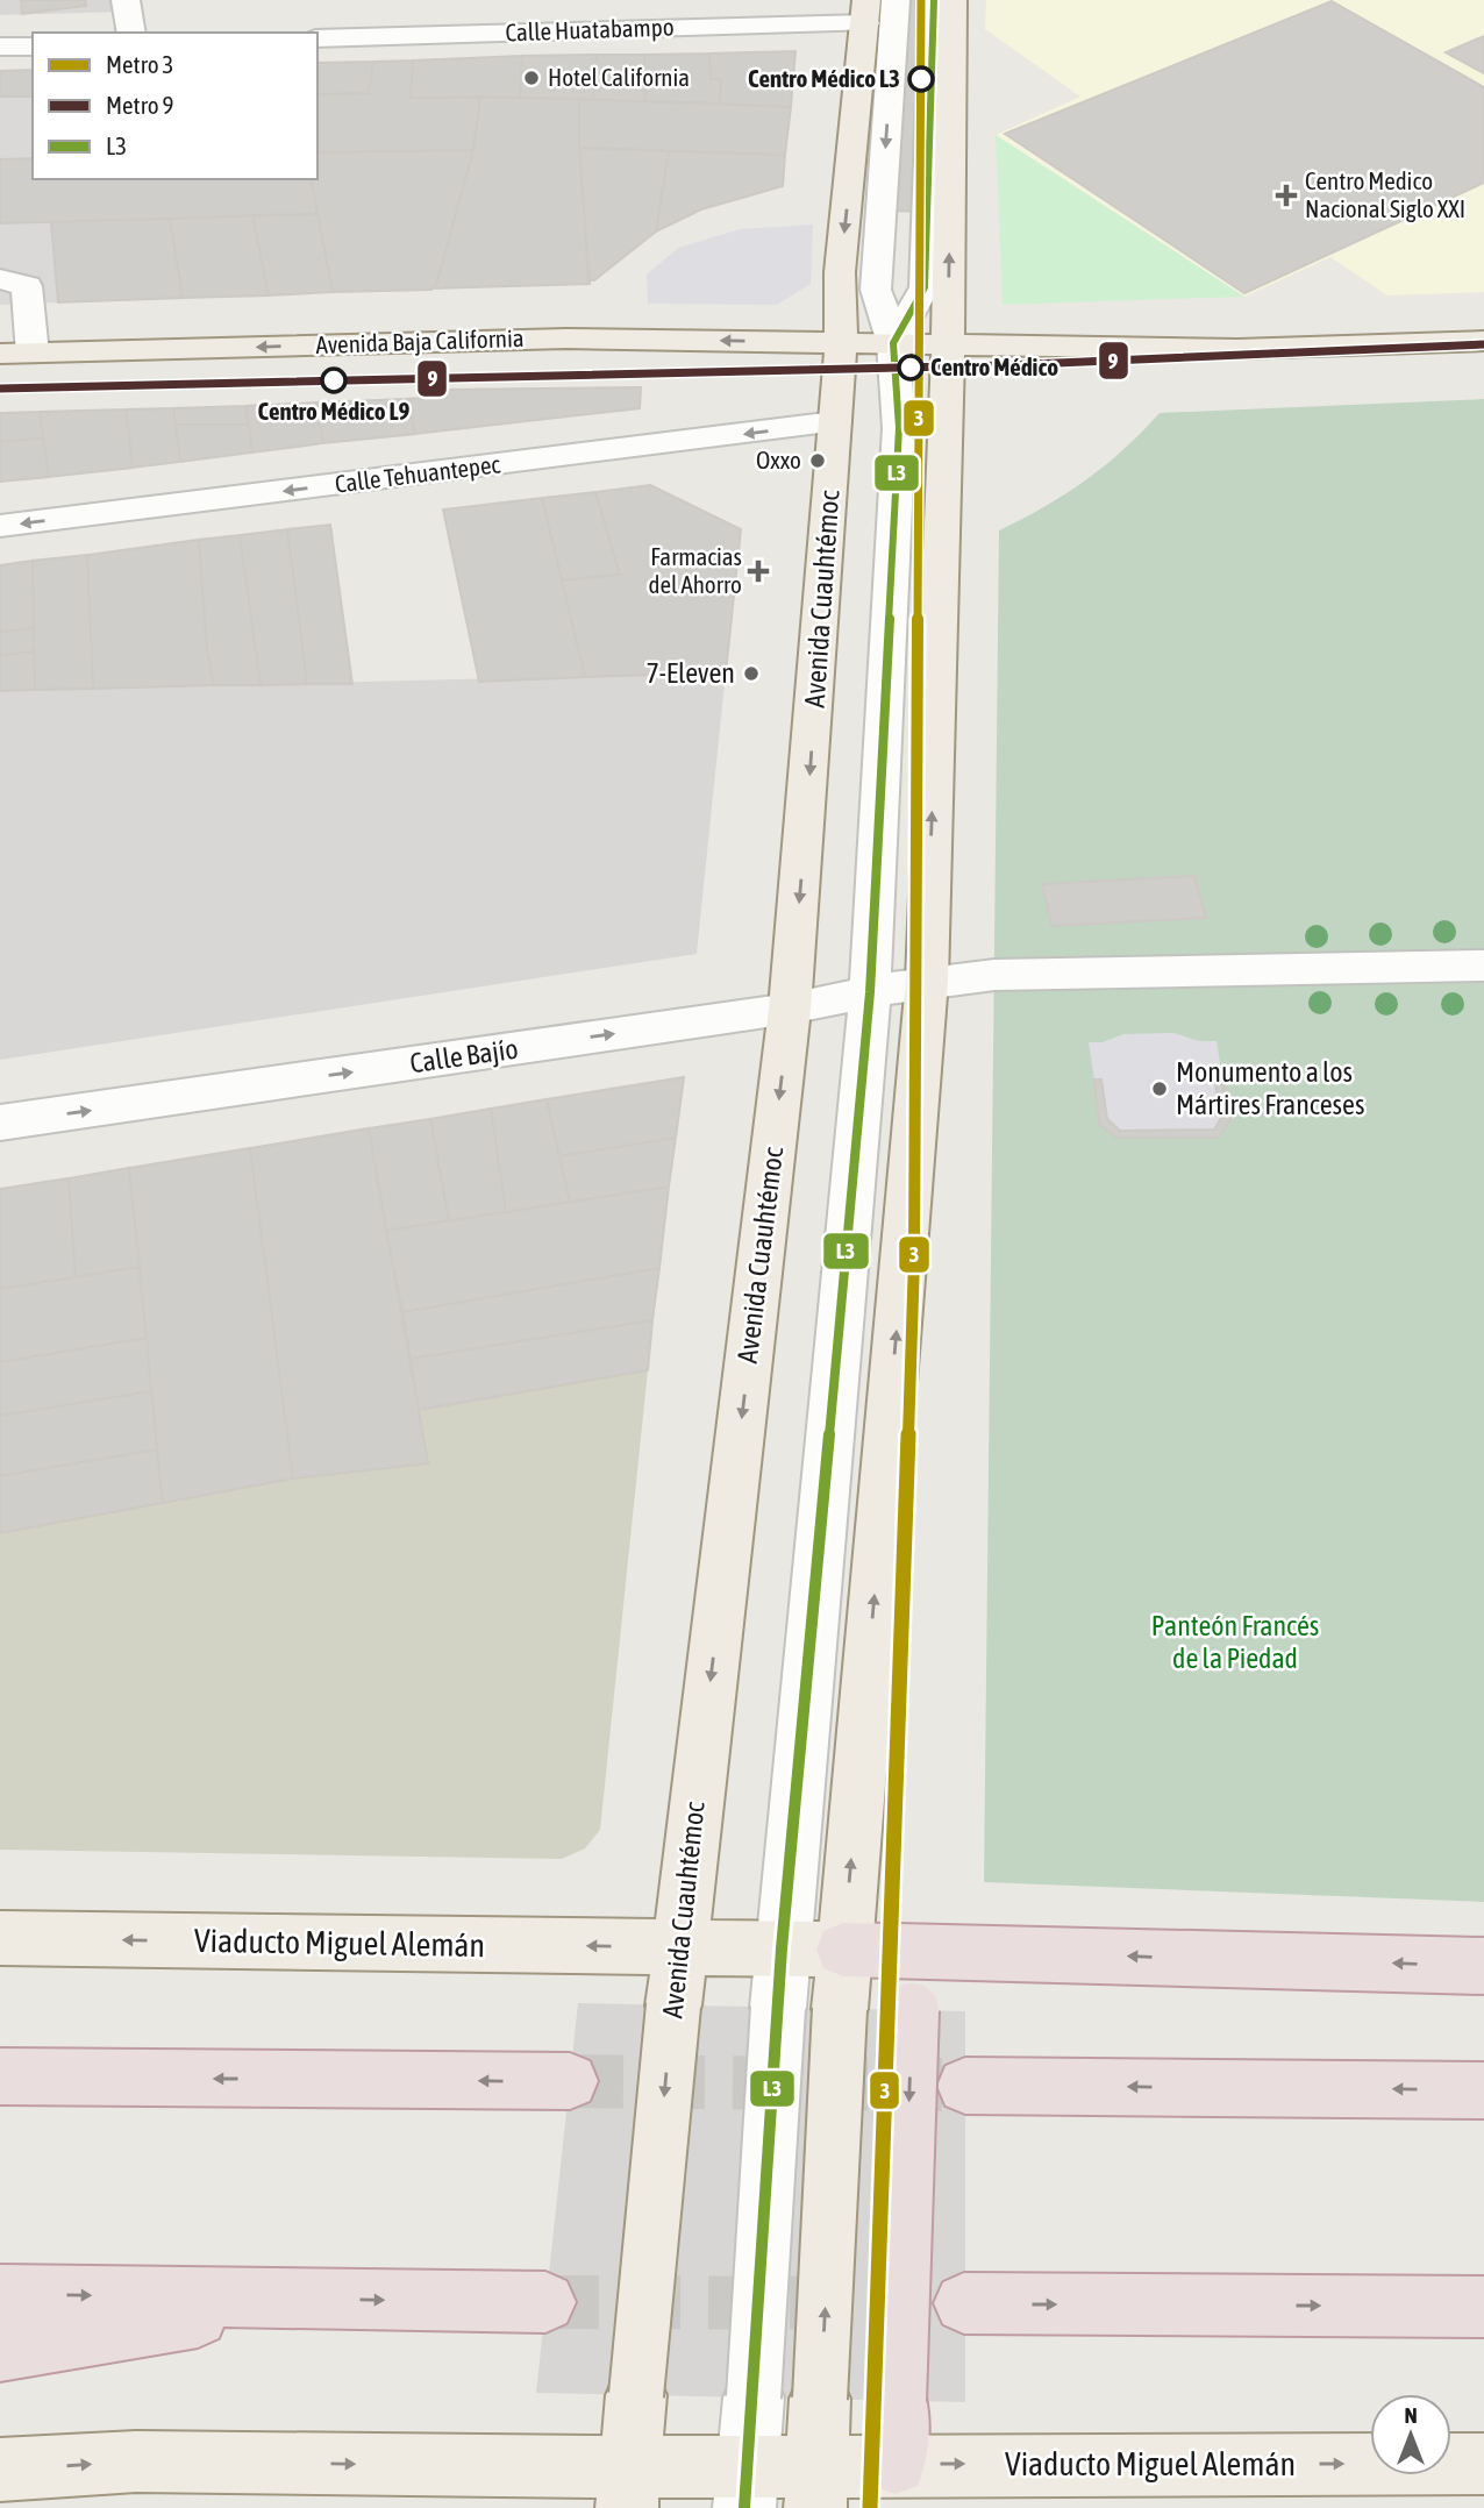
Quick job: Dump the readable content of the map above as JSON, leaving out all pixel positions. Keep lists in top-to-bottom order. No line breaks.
{"streets":{"main road":["Avenida Baja California","Avenida Cuauhtémoc","Viaducto Miguel Alemán"],"street":["Calle Huatabampo","Calle Tehuantepec","Calle Bajío"]},"crossings":[["Calle Huatabampo","Avenida Cuauhtémoc"],["Avenida Baja California","Avenida Cuauhtémoc"],["Calle Tehuantepec","Avenida Cuauhtémoc"],["Avenida Cuauhtémoc","Calle Bajío"],["Avenida Cuauhtémoc","Viaducto Miguel Alemán"]],"one_way":["Avenida Baja California","Calle Tehuantepec","Calle Bajío"],"parks":["Panteón Francés de la Piedad"],"places":{"other":["Hotel California","Centro Médico L3","Centro Médico","Centro Médico L9","Oxxo","7-Eleven","Monumento a los Mártires Franceses"],"health":["Centro Medico Nacional Siglo XXI","Farmacias del Ahorro"]},"lines":["metro line 3","transit line L3","metro line 9"],"legend":["Metro 3","Metro 9","L3"],"north":"top"}
